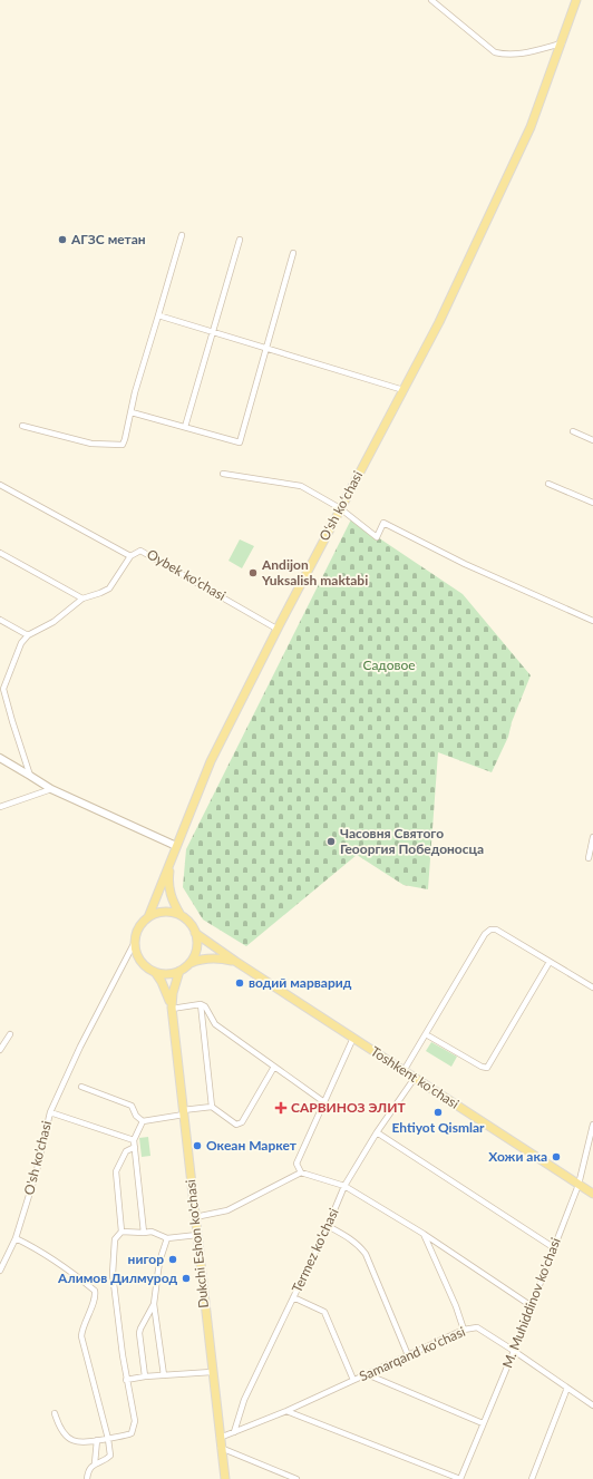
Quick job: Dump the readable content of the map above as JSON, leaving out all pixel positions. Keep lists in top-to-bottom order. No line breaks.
{"streets":{"main road":["Oʻsh koʻchasi","Toshkent ko'chasi","Dukchi Eshon ko'chasi"],"street":["Oybek ko'chasi","O'sh ko'chasi","Termez ko'chasi","M. Muhiddinov ko'chasi","Samarqand ko‘chasi"]},"crossings":[["Oʻsh koʻchasi","Oybek ko'chasi"],["Toshkent ko'chasi","O'sh ko'chasi"],["Toshkent ko'chasi","Termez ko'chasi"],["Toshkent ko'chasi","M. Muhiddinov ko'chasi"],["Dukchi Eshon ko'chasi","Samarqand ko‘chasi"],["Termez ko'chasi","Samarqand ko‘chasi"],["M. Muhiddinov ko'chasi","Samarqand ko‘chasi"]],"parks":["Садовое"],"places":{"other":["АГЗС метан","Andijon Yuksalish maktabi","Часовня Святого Геооргия Победоносца","водий марварид","Ehtiyot Qismlar","Океан Маркет","Хожи ака","нигор","Алимов Дилмурод"],"health":["САРВИНОЗ ЭЛИТ"]}}
